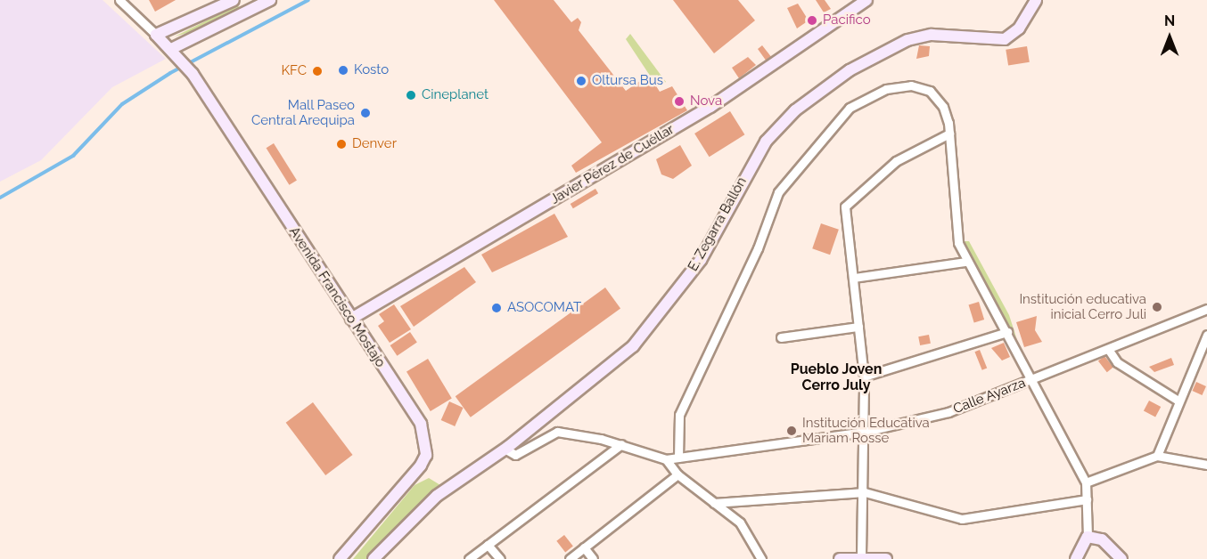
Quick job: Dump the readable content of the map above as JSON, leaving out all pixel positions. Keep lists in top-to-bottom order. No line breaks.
{"streets":{"street":["Javier Pérez de Cuéllar","E. Zegarra Ballón","Avenida Francisco Mostajo","Calle Ayarza"]},"crossings":[["Javier Pérez de Cuéllar","Avenida Francisco Mostajo"]],"districts":["Pueblo Joven Cerro July"],"places":["Pacifico","Kosto","KFC","Oltursa Bus","Cineplanet","Nova","Mall Paseo Central Arequipa","Denver","Institución educativa inicial Cerro Juli","ASOCOMAT","Institución Educativa Mariam Rosse"],"north":"top"}
